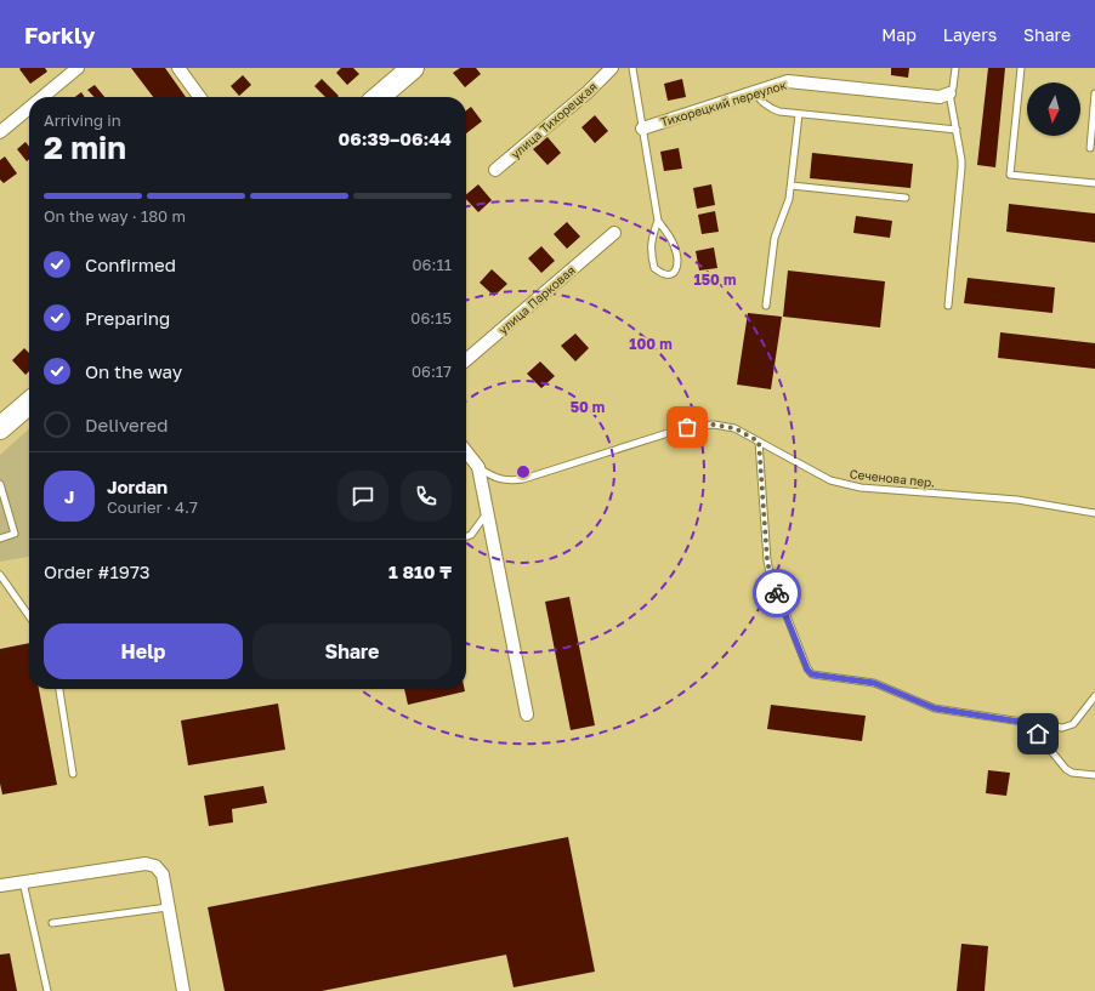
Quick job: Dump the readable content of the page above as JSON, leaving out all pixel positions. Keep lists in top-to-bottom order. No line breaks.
{"streets":{"street":["Тихорецкий переулок","улица Тихорецкая","улица Парковая"],"lane":["Сеченова пер."]},"north":"bottom","page":{"header":"Forkly","nav":["Map","Layers","Share"],"heading":["2 min","Arriving in","06:39–06:44"],"panel":["Jordan","Courier · 4.7","Order #1973","1 810 ₸"],"bar":"On the way · 180 m","list":[["Confirmed","06:11"],["Preparing","06:15"],["On the way","06:17"],"Delivered"],"round":"J","buttons":["Help","Share"]},"rings":["150 m","100 m","50 m"]}
